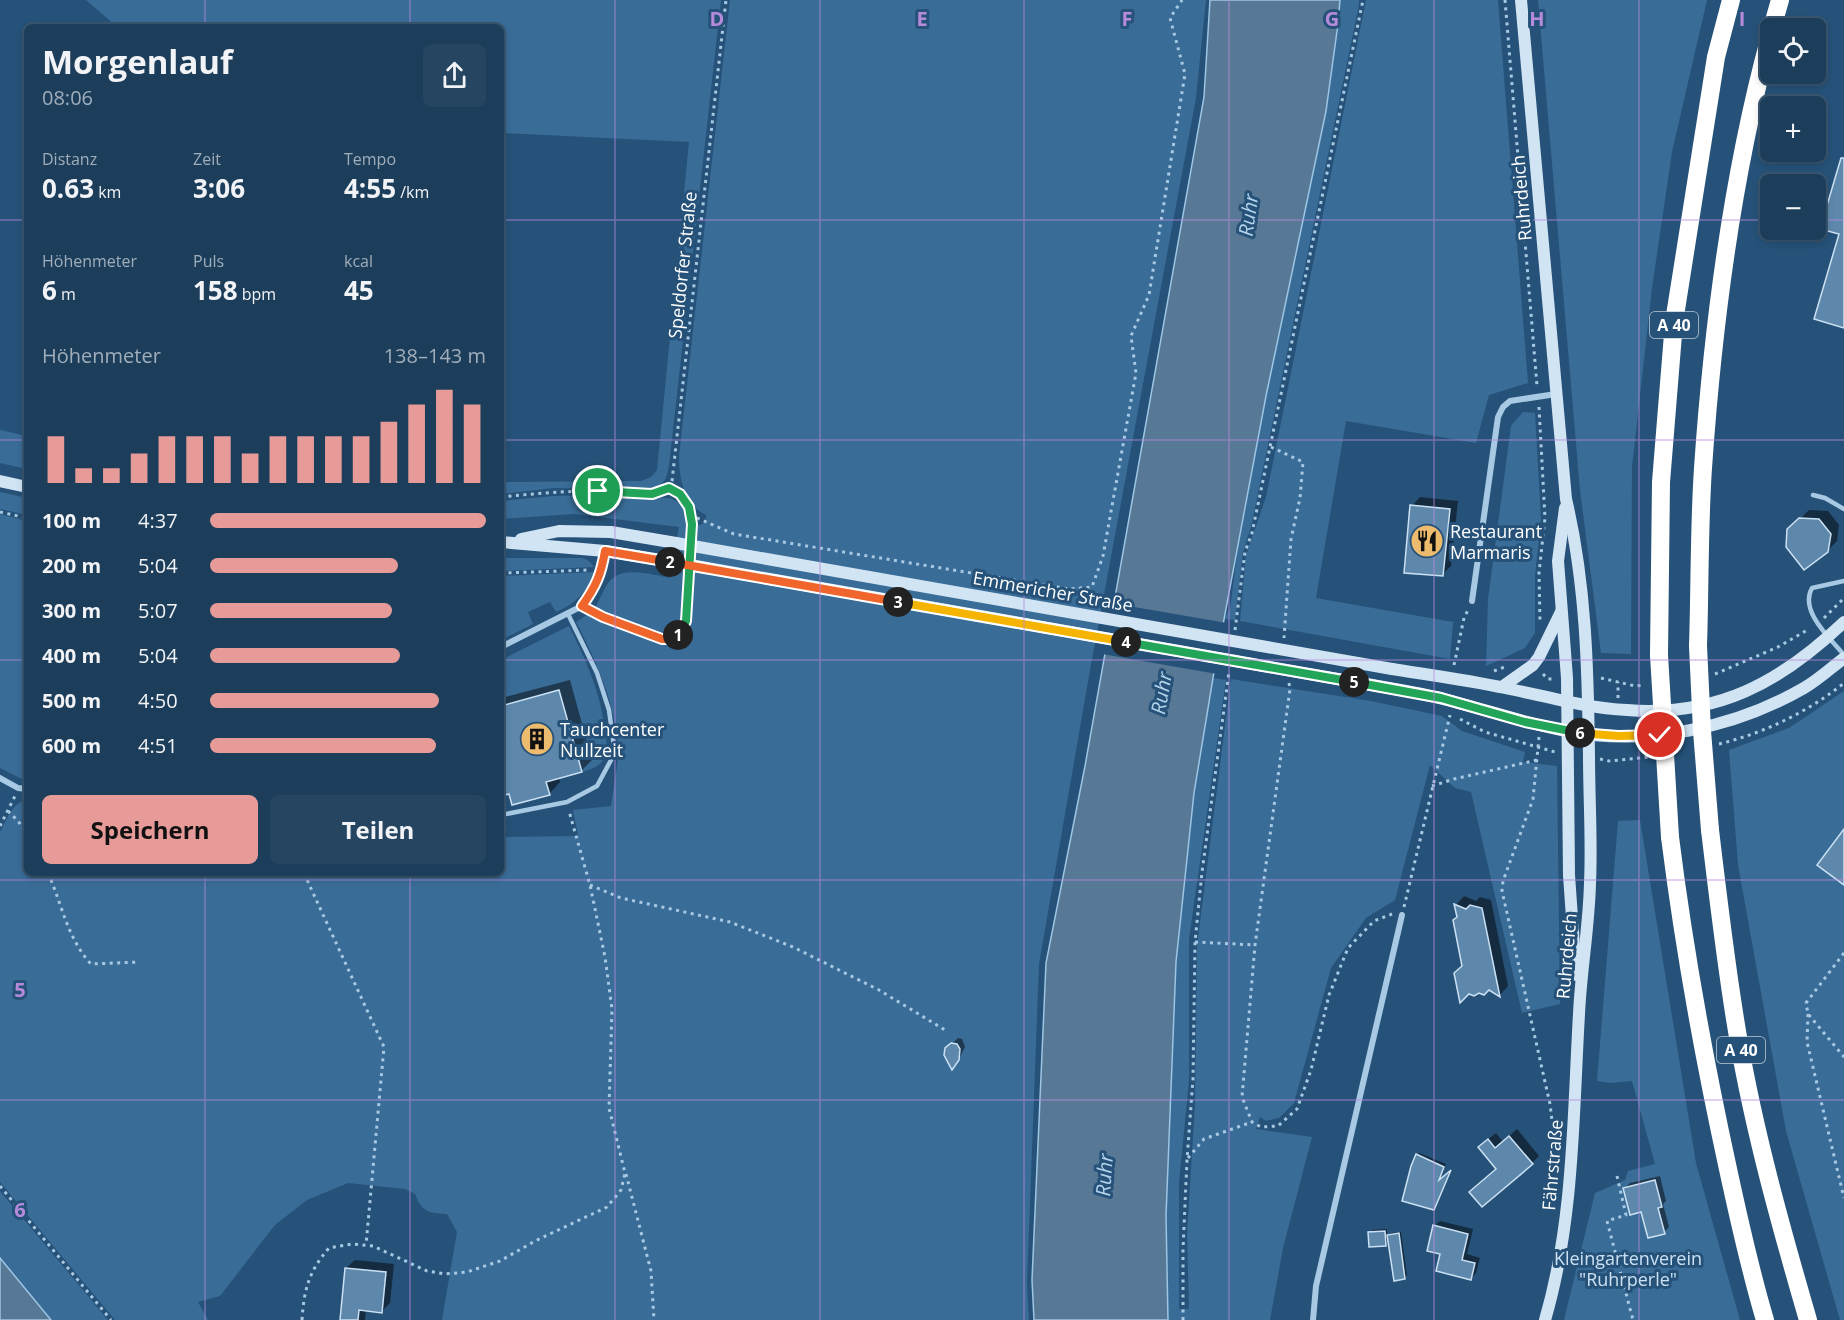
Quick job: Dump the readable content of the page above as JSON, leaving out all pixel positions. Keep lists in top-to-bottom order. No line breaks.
{"streets":{"highway":["A 40"],"main road":["Ruhrdeich","Emmericher Straße","Fährstraße"],"path":["Speldorfer Straße"]},"crossings":[["Ruhrdeich","Emmericher Straße"],["Ruhrdeich","Fährstraße"]],"water":["Ruhr"],"parks":["Kleingartenverein \"Ruhrperle\""],"places":{"restaurant":["Restaurant Marmaris"],"building":["Tauchcenter Nullzeit"]},"page":{"map_buttons":["+","−"],"heading":["Morgenlauf","08:06"],"stats":[["Distanz","0.63 km"],["Zeit","3:06"],["Tempo","4:55 /km"],["Höhenmeter","6 m"],["Puls","158 bpm"],["kcal","45"]],"chart":["Höhenmeter","138–143 m"],"list":[{"name":"100 m","note":"4:37"},{"name":"200 m","note":"5:04"},{"name":"300 m","note":"5:07"},{"name":"400 m","note":"5:04"},{"name":"500 m","note":"4:50"},{"name":"600 m","note":"4:51"}],"pins":["2","3","1","4","5","6"],"buttons":["Speichern","Teilen"]},"grid":{"columns":["D","E","F","G","H","I"],"rows":["5","6"]}}
